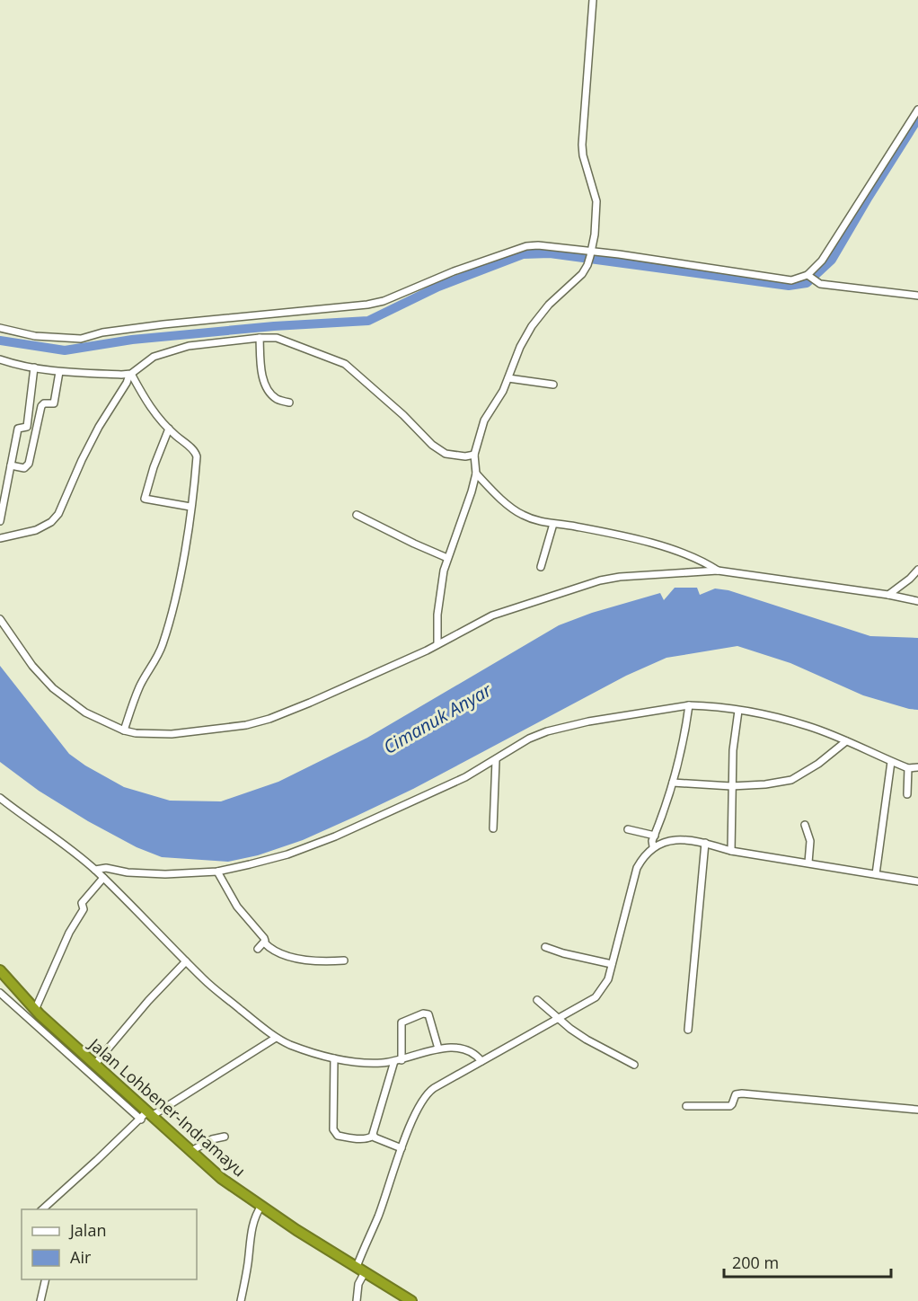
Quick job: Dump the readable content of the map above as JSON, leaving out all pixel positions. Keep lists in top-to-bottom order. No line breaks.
{"streets":{"highway":["Jalan Lohbener-Indramayu"]},"water":["Cimanuk Anyar"],"legend":["Jalan","Air"],"scale_bar":"200 m"}
